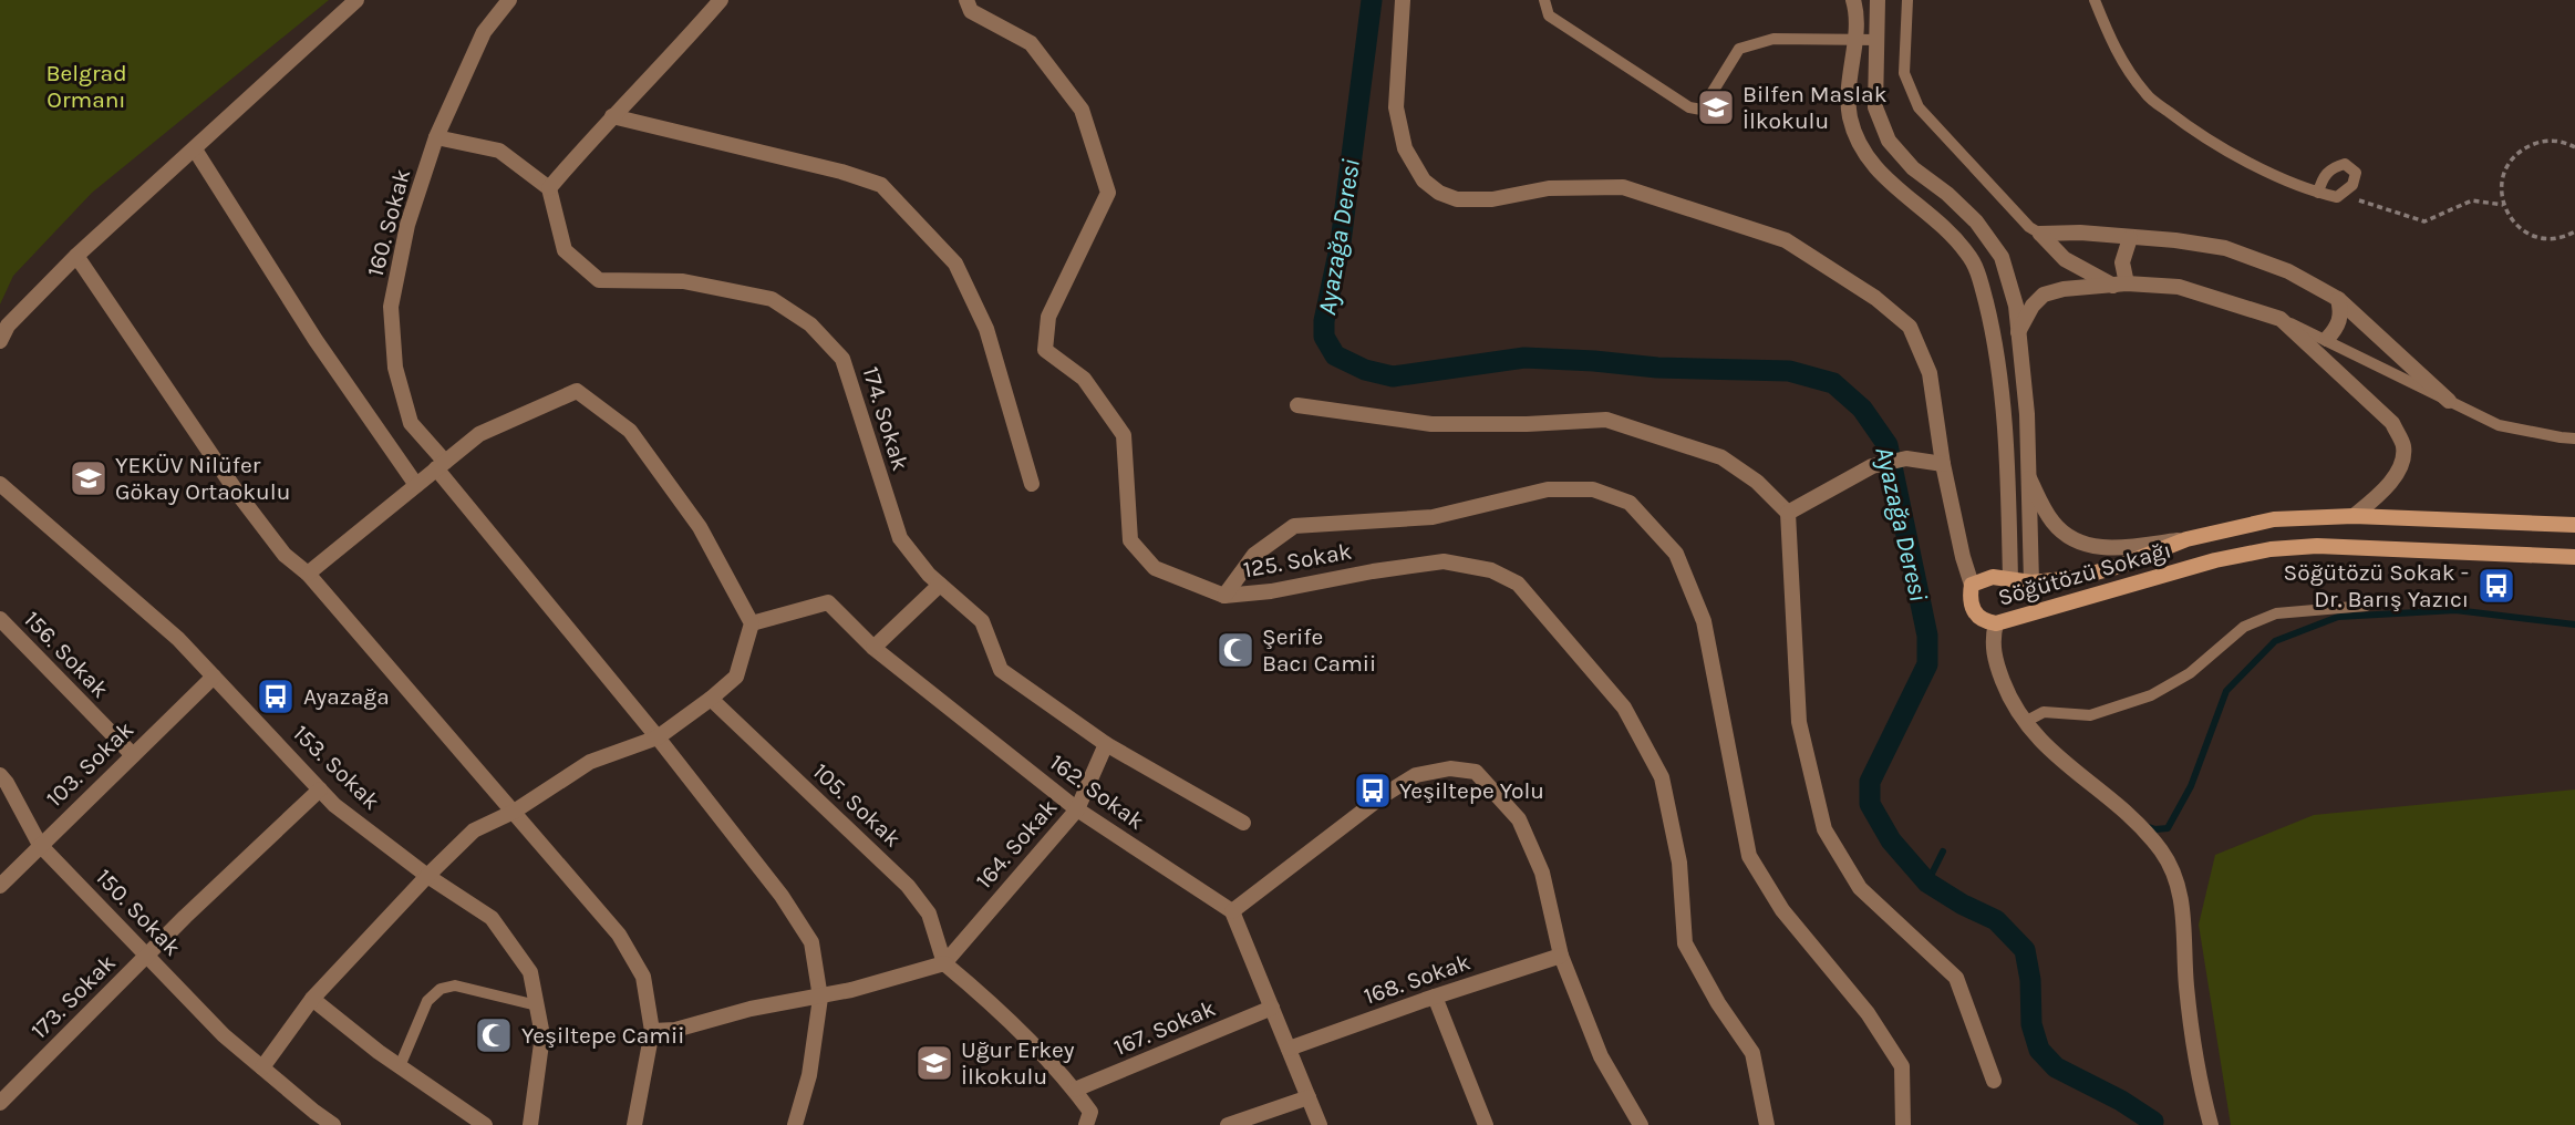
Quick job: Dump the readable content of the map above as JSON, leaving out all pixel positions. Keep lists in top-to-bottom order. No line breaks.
{"streets":{"street":["160. Sokak","174. Sokak","125. Sokak","Söğütözü Sokağı","156. Sokak","103. Sokak","153. Sokak","162. Sokak","105. Sokak","164. Sokak","150. Sokak","168. Sokak","173. Sokak","167. Sokak"]},"crossings":[["174. Sokak","164. Sokak"],["156. Sokak","103. Sokak"],["103. Sokak","153. Sokak"],["103. Sokak","150. Sokak"],["153. Sokak","173. Sokak"],["162. Sokak","164. Sokak"],["105. Sokak","164. Sokak"],["150. Sokak","173. Sokak"]],"water":["Ayazağa Deresi"],"parks":["Belgrad Ormanı"],"places":{"school or university":["Bilfen Maslak İlkokulu","YEKÜV Nilüfer Gökay Ortaokulu","Uğur Erkey İlkokulu"],"bus stop":["Söğütözü Sokak - Dr. Barış Yazıcı","Ayazağa","Yeşiltepe Yolu"],"mosque":["Şerife Bacı Camii","Yeşiltepe Camii"]}}
